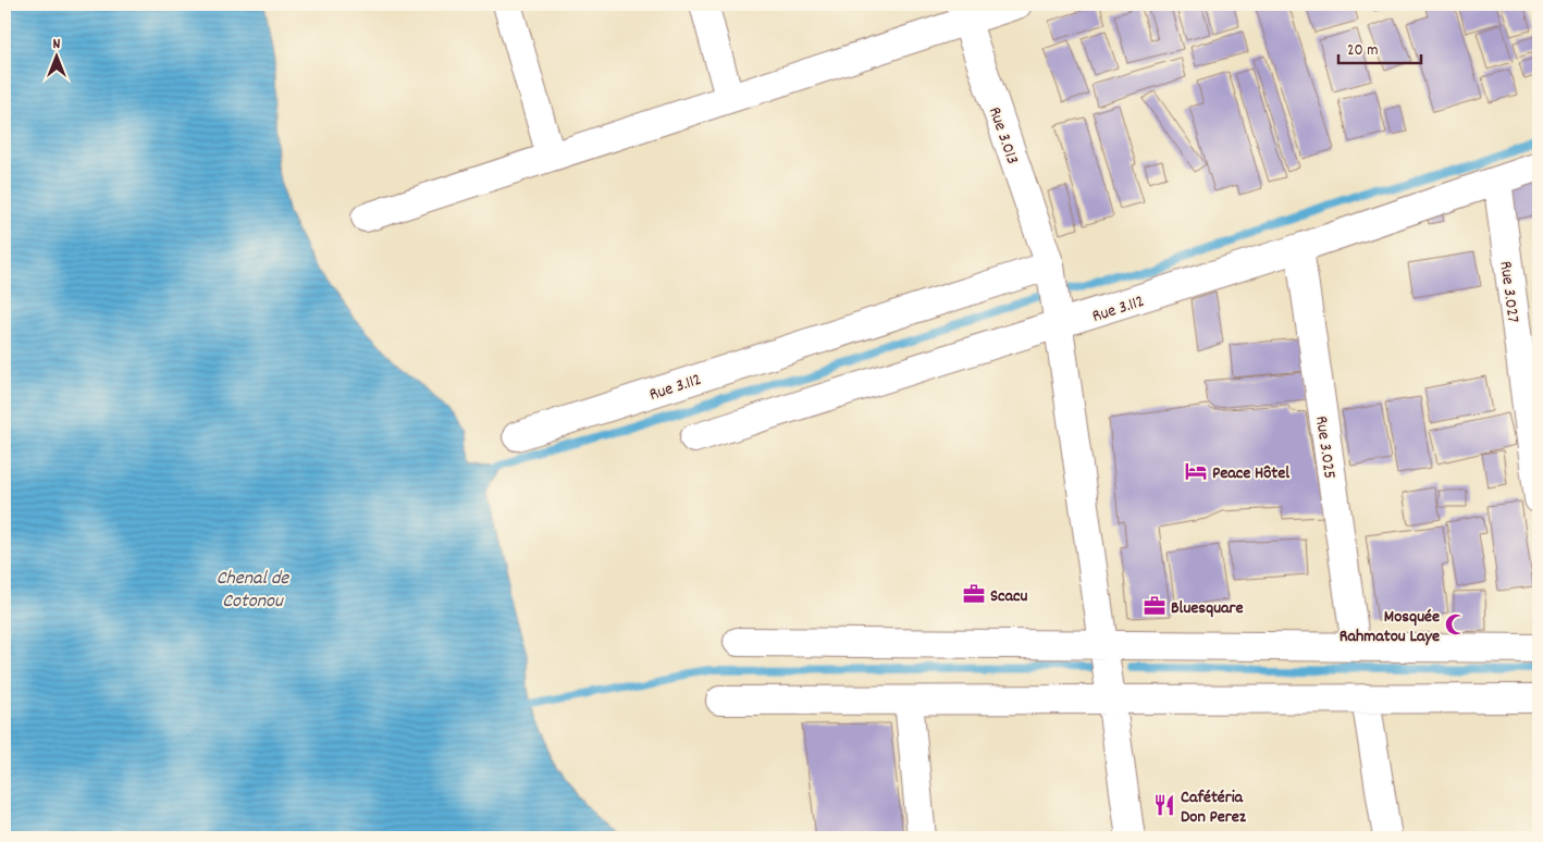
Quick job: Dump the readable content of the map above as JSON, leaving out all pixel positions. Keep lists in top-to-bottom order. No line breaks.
{"streets":{"street":["Rue 3.013","Rue 3.027","Rue 3.112","Rue 3.025"]},"crossings":[["Rue 3.013","Rue 3.112"],["Rue 3.027","Rue 3.112"],["Rue 3.112","Rue 3.025"]],"water":["Chenal de Cotonou"],"places":{"hotel":["Peace Hôtel"],"office":["Scacu","Bluesquare"],"mosque":["Mosquée Rahmatou Laye"],"restaurant":["Cafétéria Don Perez"]},"scale_bar":"20 m","north":"top"}
